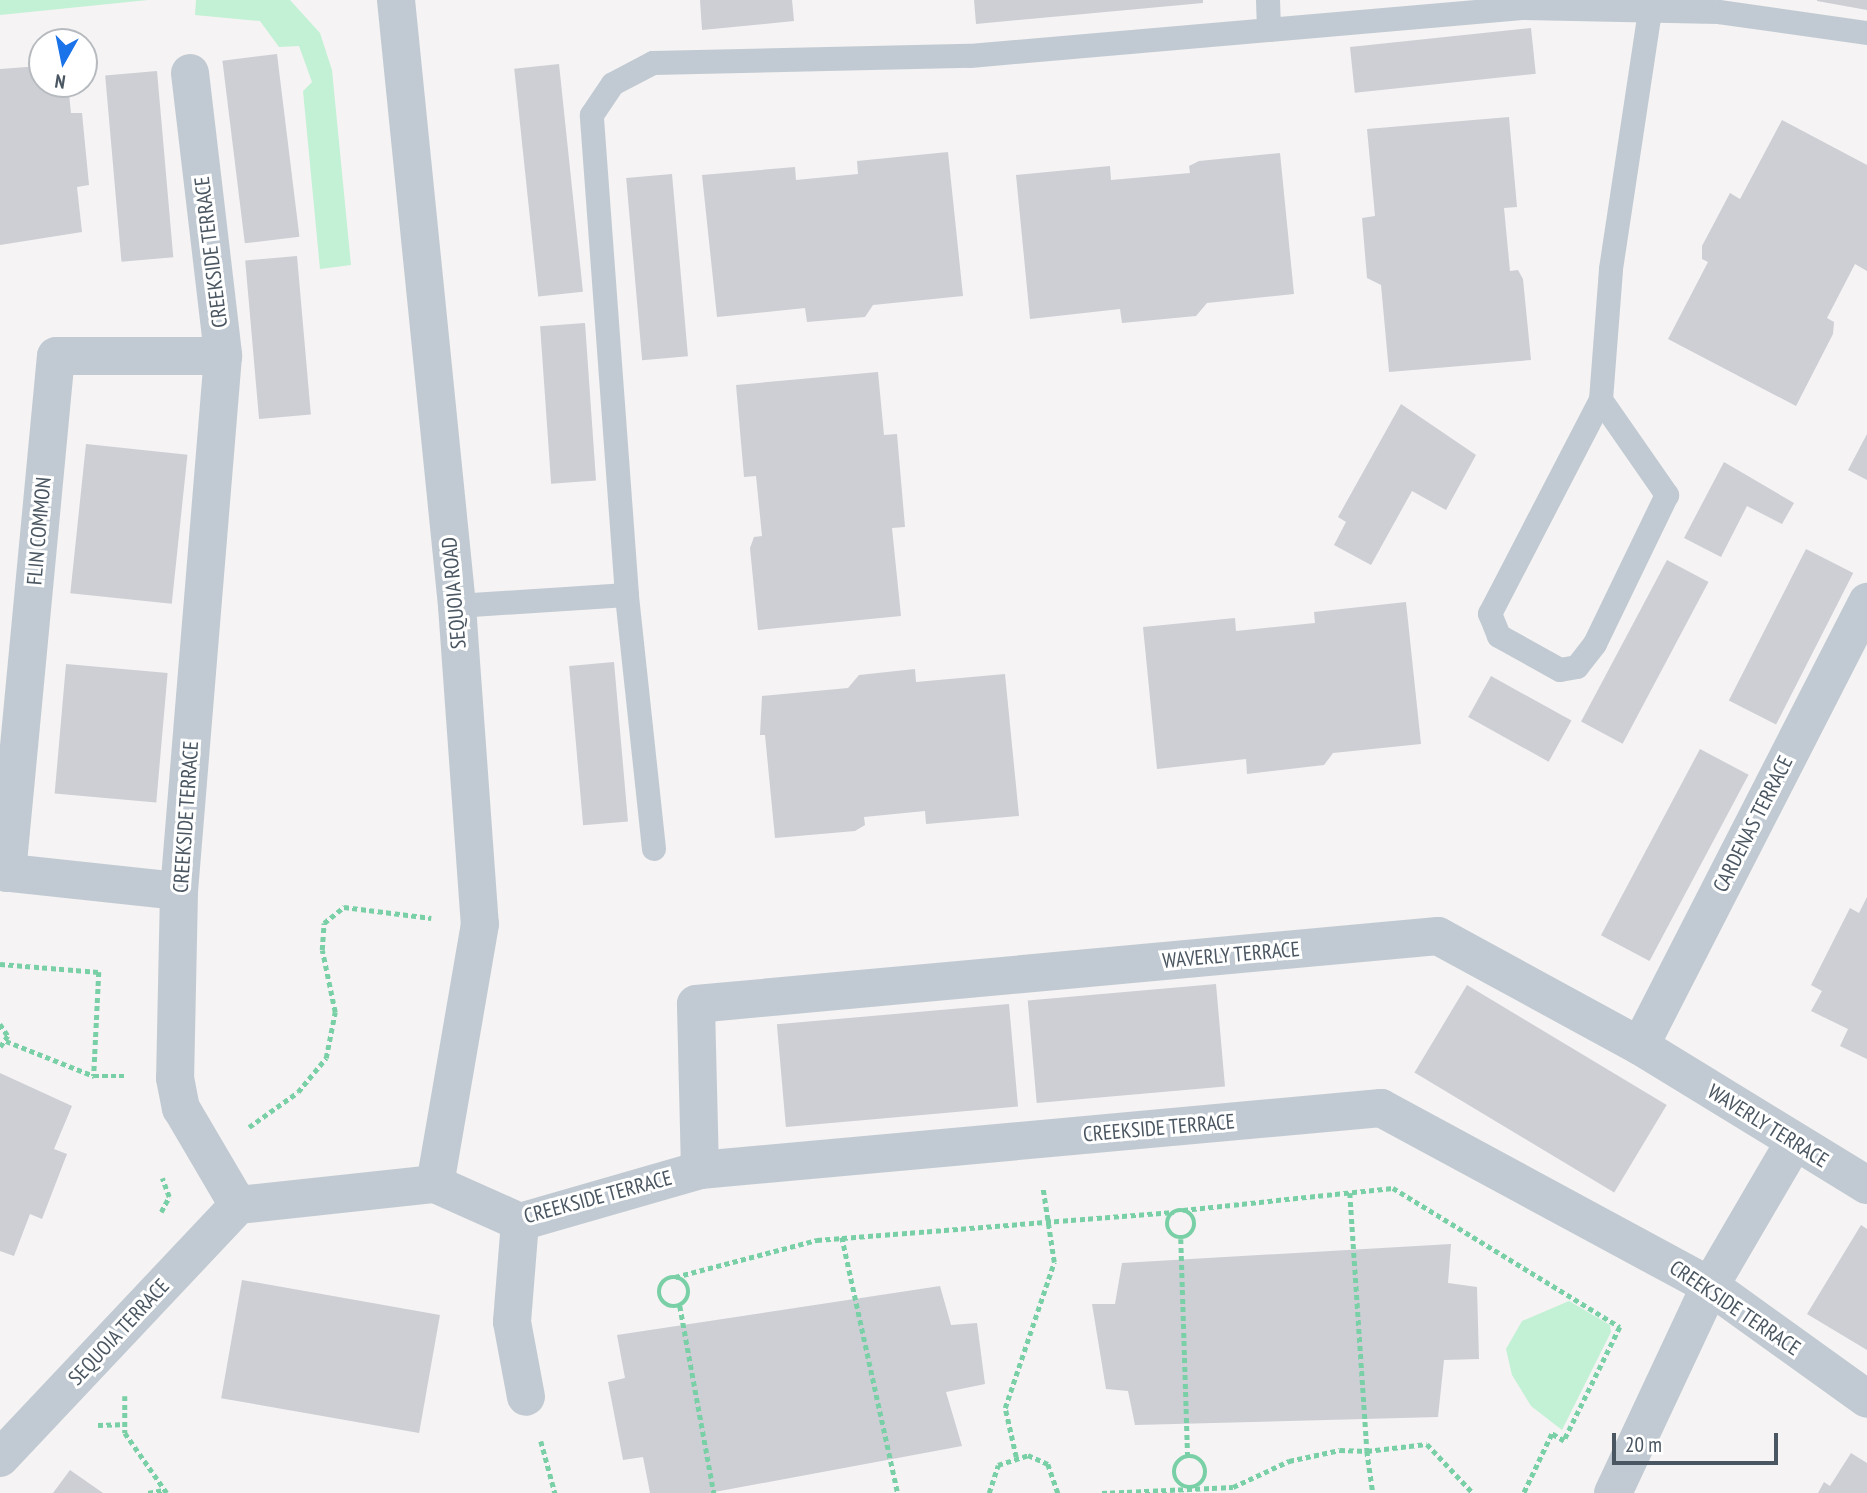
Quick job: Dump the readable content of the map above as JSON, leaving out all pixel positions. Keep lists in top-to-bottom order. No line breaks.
{"streets":{"street":["CREEKSIDE TERRACE","FLIN COMMON","SEQUOIA ROAD","CARDENAS TERRACE","WAVERLY TERRACE","SEQUOIA TERRACE"]},"crossings":[["CREEKSIDE TERRACE","FLIN COMMON"],["CREEKSIDE TERRACE","SEQUOIA ROAD"],["CREEKSIDE TERRACE","WAVERLY TERRACE"],["CREEKSIDE TERRACE","SEQUOIA TERRACE"],["CARDENAS TERRACE","WAVERLY TERRACE"]],"scale_bar":"20 m","north":"bottom"}
